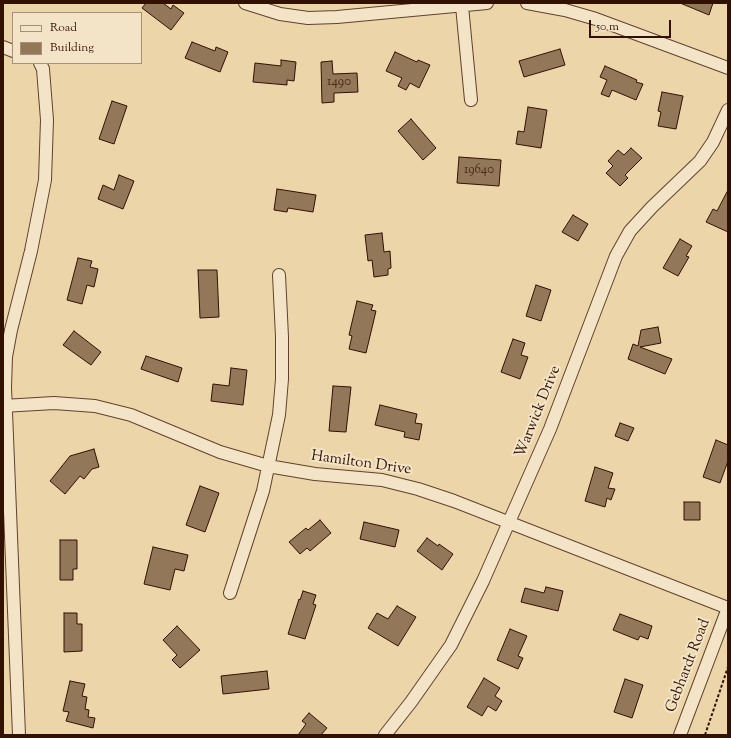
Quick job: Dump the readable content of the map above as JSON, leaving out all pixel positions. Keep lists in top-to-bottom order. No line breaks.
{"streets":{"street":["Warwick Drive","Hamilton Drive","Gebhardt Road"]},"crossings":[["Warwick Drive","Hamilton Drive"],["Hamilton Drive","Gebhardt Road"]],"house_numbers":["1490","19640"],"legend":["Road","Building"],"scale_bar":"50 m"}
